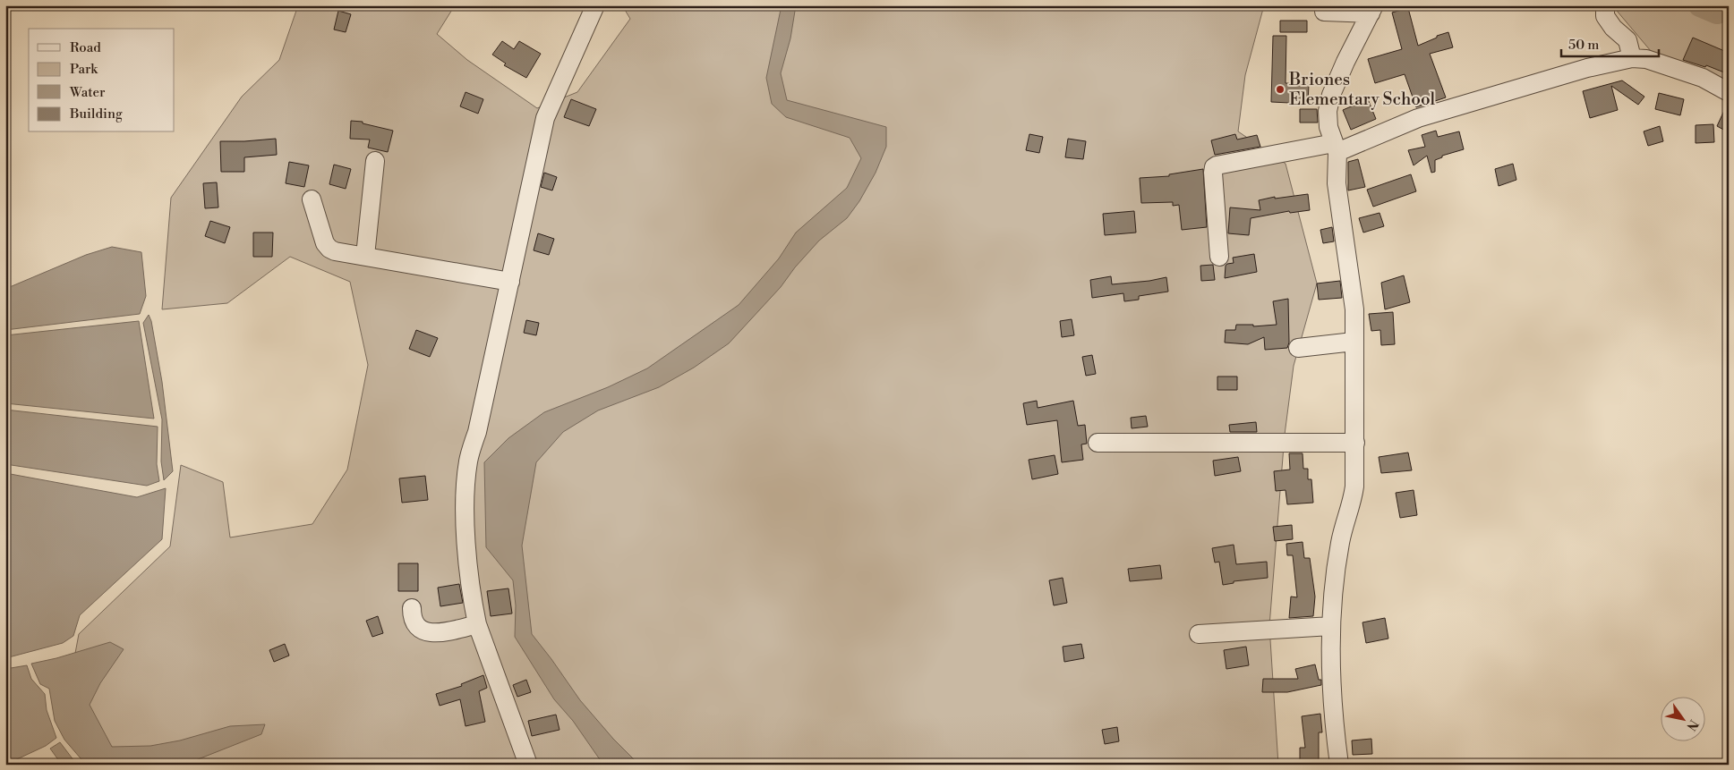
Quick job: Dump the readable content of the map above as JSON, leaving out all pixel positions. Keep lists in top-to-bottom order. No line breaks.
{"places":["Briones Elementary School"],"legend":["Road","Park","Water","Building"],"scale_bar":"50 m","north":"bottom right"}
